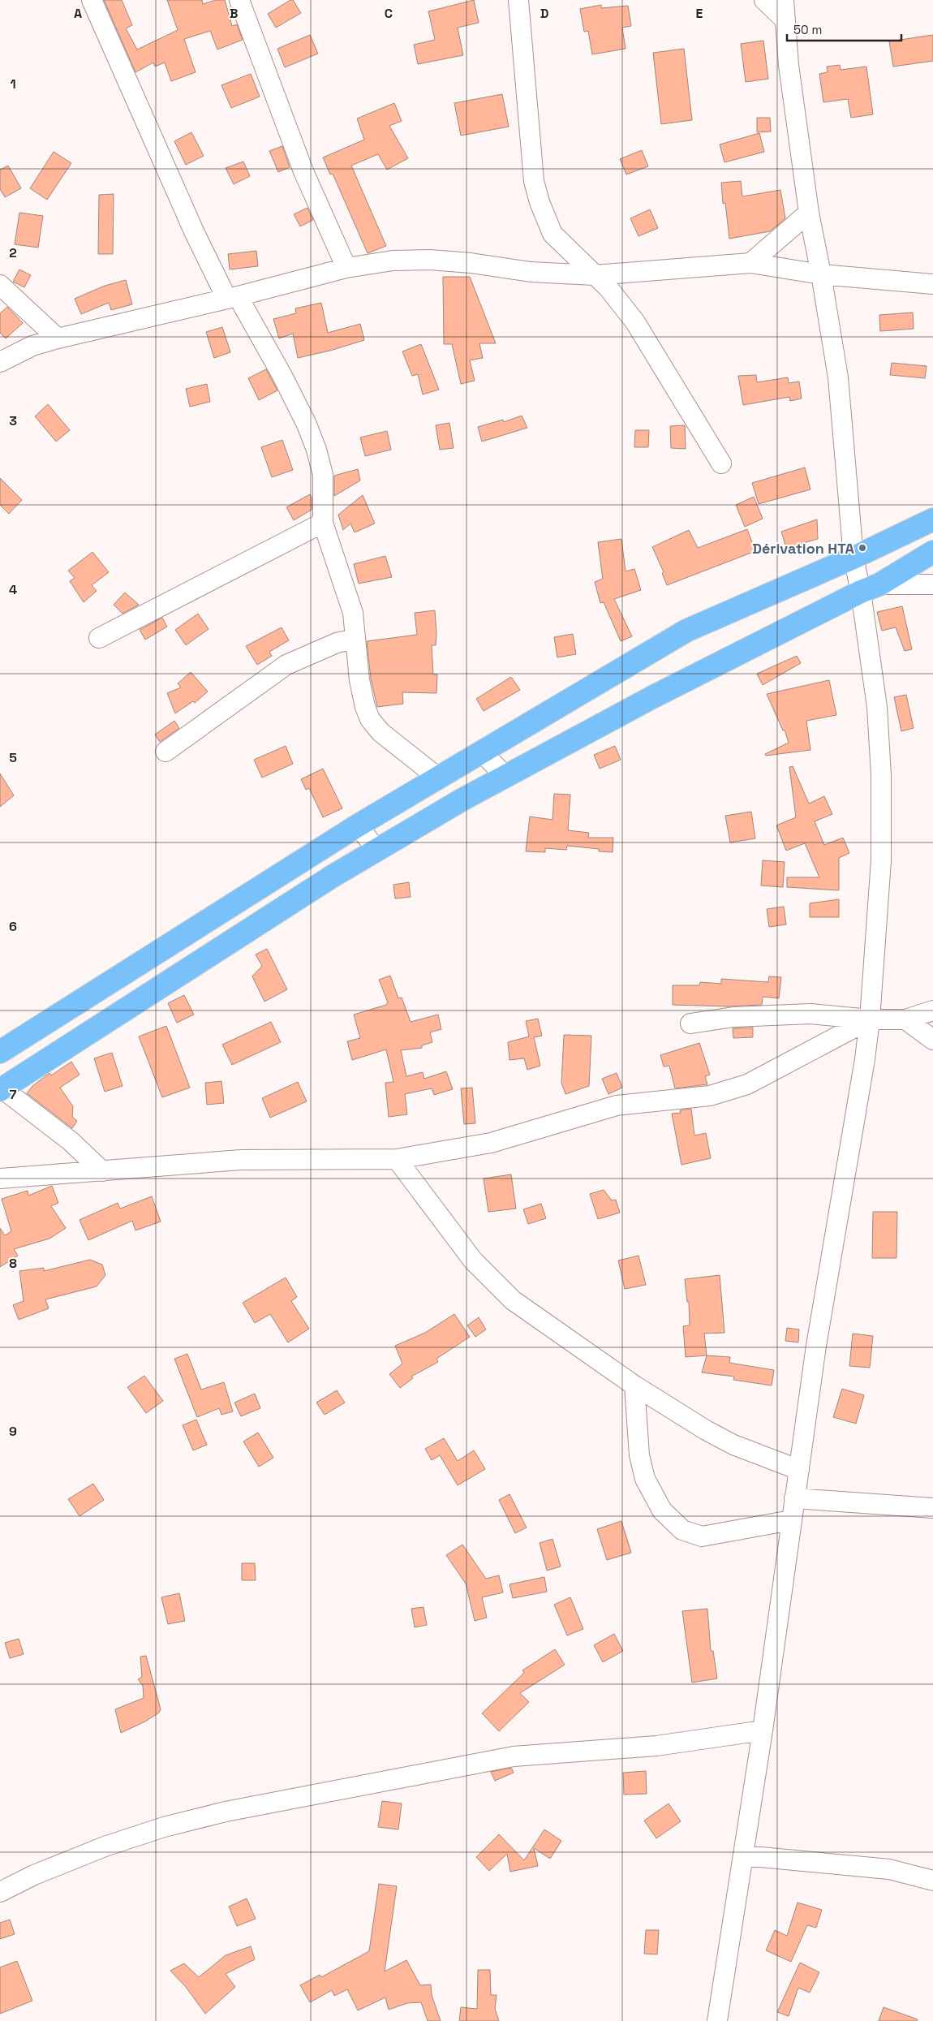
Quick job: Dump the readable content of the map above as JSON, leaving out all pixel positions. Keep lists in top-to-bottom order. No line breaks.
{"places":["Dérivation HTA"],"scale_bar":"50 m","grid":{"columns":["A","B","C","D","E"],"rows":["1","2","3","4","5","6","7","8","9"]}}
